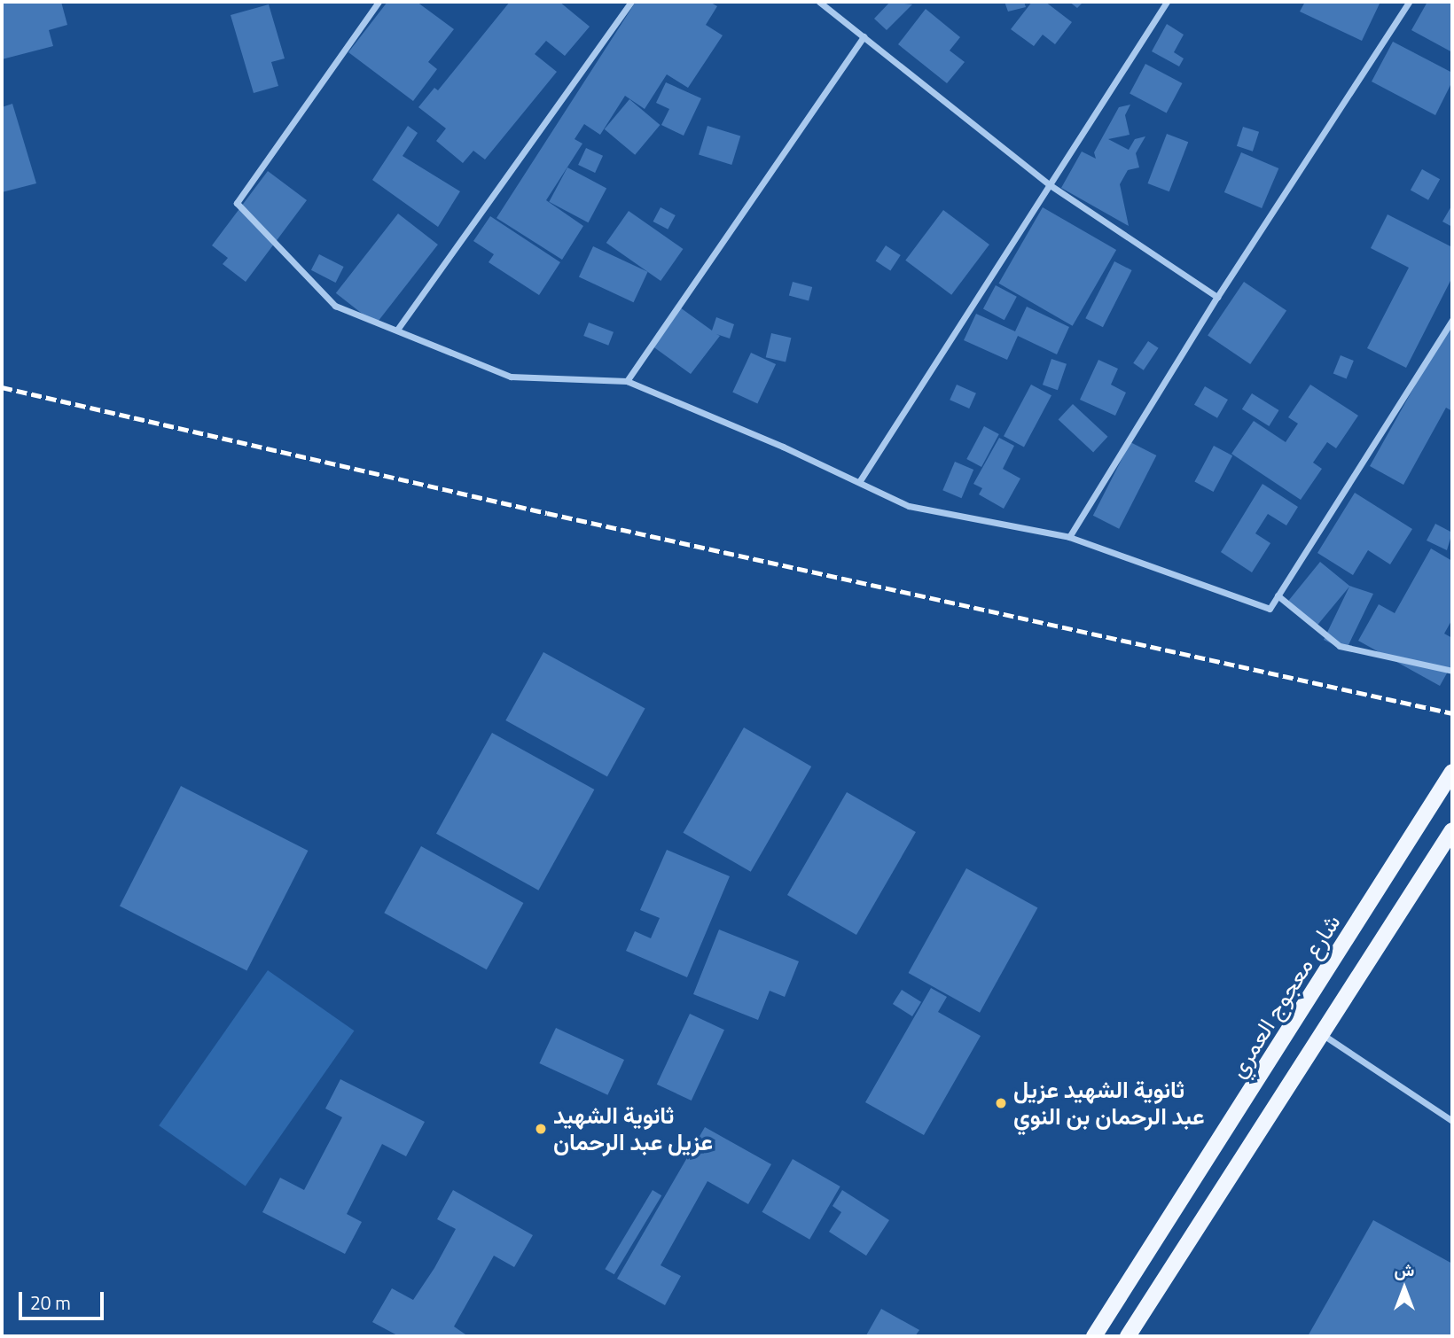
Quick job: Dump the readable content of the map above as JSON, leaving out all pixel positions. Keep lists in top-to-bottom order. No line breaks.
{"streets":{"main road":["شارع معجوج العمري"]},"places":["ثانوية الشهيد عزيل عبد الرحمان بن النوي","ثانوية الشهيد عزيل عبد الرحمان"],"scale_bar":"20 m","north":"top"}
